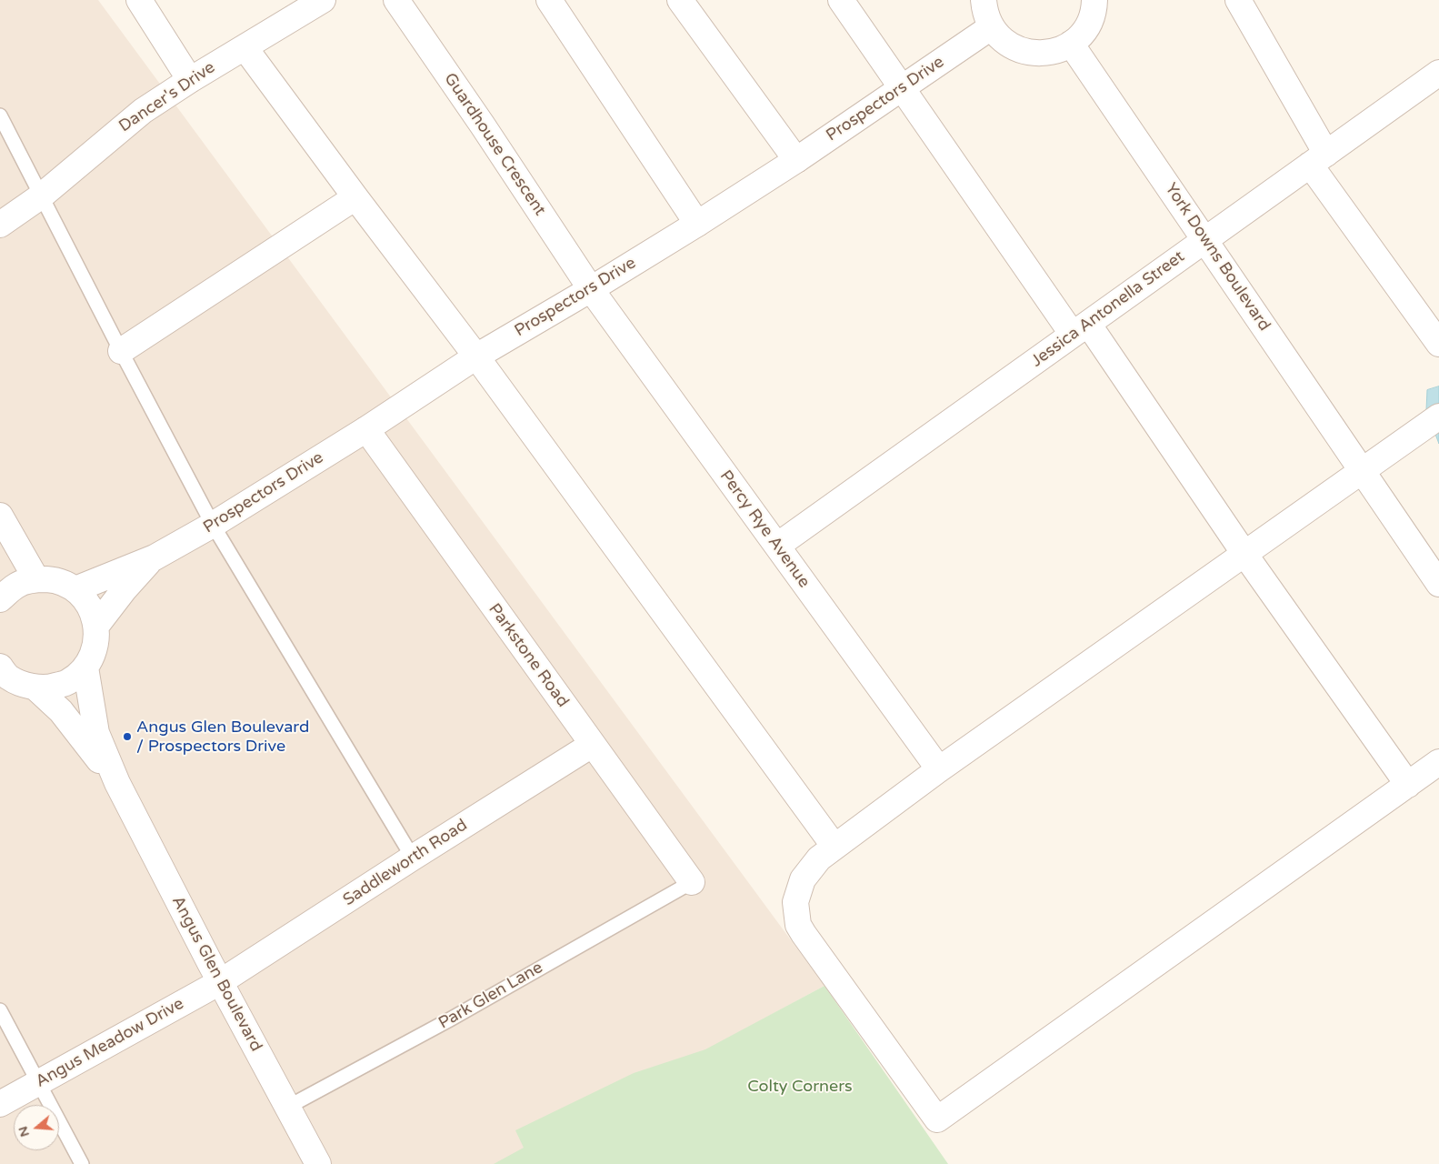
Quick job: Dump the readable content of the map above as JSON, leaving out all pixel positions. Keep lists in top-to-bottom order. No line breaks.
{"streets":{"street":["Dancer's Drive","Prospectors Drive","Guardhouse Crescent","York Downs Boulevard","Jessica Antonella Street","Percy Rye Avenue","Parkstone Road","Saddleworth Road","Angus Glen Boulevard","Angus Meadow Drive"],"lane":["Park Glen Lane"]},"crossings":[["Prospectors Drive","Guardhouse Crescent"],["Prospectors Drive","Percy Rye Avenue"],["Prospectors Drive","Parkstone Road"],["Guardhouse Crescent","Percy Rye Avenue"],["York Downs Boulevard","Jessica Antonella Street"],["Jessica Antonella Street","Percy Rye Avenue"],["Parkstone Road","Saddleworth Road"],["Parkstone Road","Park Glen Lane"],["Saddleworth Road","Angus Glen Boulevard"],["Saddleworth Road","Angus Meadow Drive"],["Angus Glen Boulevard","Park Glen Lane"],["Angus Glen Boulevard","Angus Meadow Drive"]],"parks":["Colty Corners"],"places":["Angus Glen Boulevard / Prospectors Drive"],"north":"left"}
